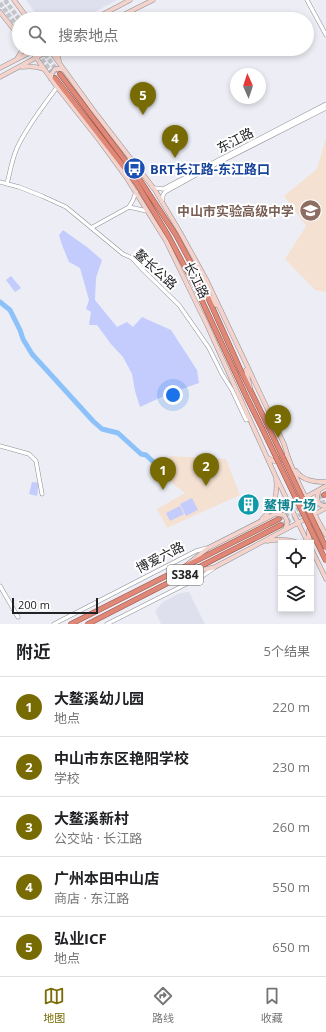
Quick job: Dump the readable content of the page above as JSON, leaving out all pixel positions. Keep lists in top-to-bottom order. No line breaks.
{"streets":{"highway":["长江路","博爱六路","S384"],"street":["东江路","鳌长公路"]},"crossings":[["东江路","长江路"],["鳌长公路","长江路"],["长江路","博爱六路"]],"places":{"bus stop":["BRT长江路-东江路口"],"school or university":["中山市实验高级中学"],"building":["鳌博广场"]},"scale_bar":"200 m","north":"top","page":{"search":"搜索地点","pins":["5","4","3","2","1"],"scale":"200 m","heading":["附近","5个结果"],"list":[{"mark":"1","name":"大鳌溪幼儿园","note":"地点","value":"220 m"},{"mark":"2","name":"中山市东区艳阳学校","note":"学校","value":"230 m"},{"mark":"3","name":"大鳌溪新村","note":"公交站 · 长江路","value":"260 m"},{"mark":"4","name":"广州本田中山店","note":"商店 · 东江路","value":"550 m"},{"mark":"5","name":"弘业ICF","note":"地点","value":"650 m"}],"nav":["地图","路线","收藏"]}}
